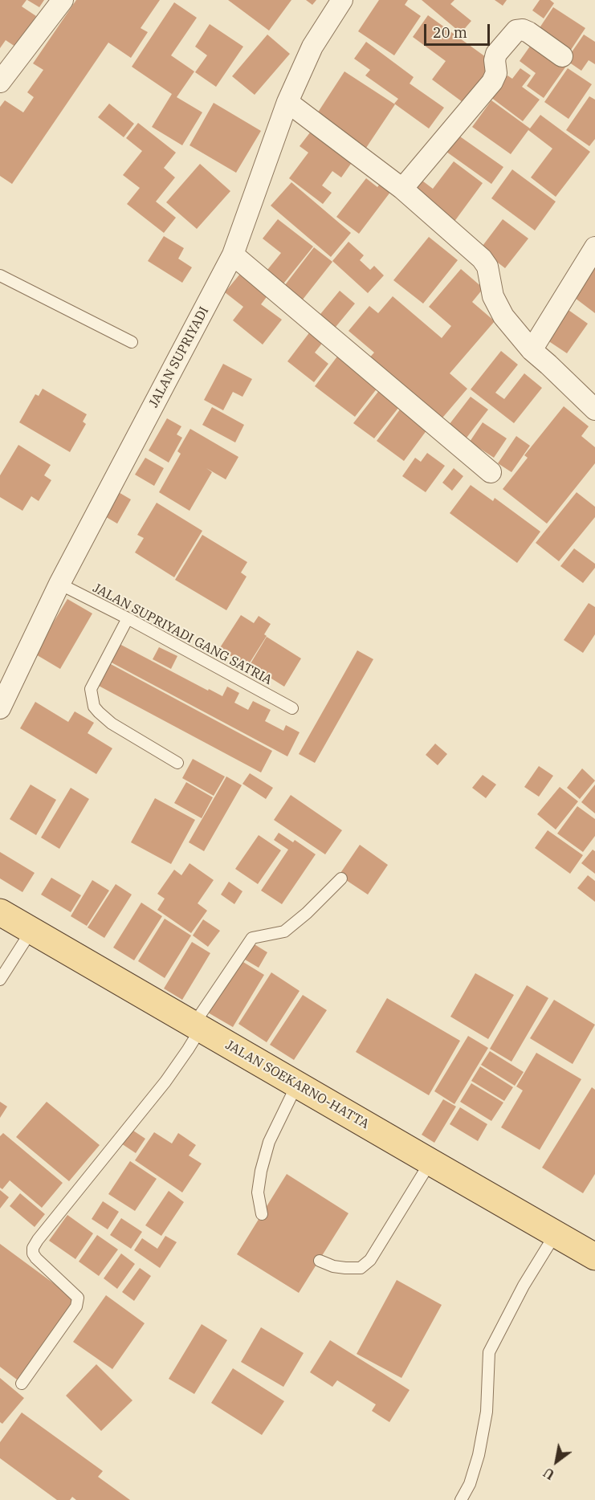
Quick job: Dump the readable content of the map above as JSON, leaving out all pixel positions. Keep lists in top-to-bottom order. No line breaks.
{"streets":{"main road":["JALAN SOEKARNO-HATTA"],"street":["JALAN SUPRIYADI"],"lane":["JALAN SUPRIYADI GANG SATRIA"]},"crossings":[["JALAN SUPRIYADI","JALAN SUPRIYADI GANG SATRIA"]],"scale_bar":"20 m","north":"bottom left"}
